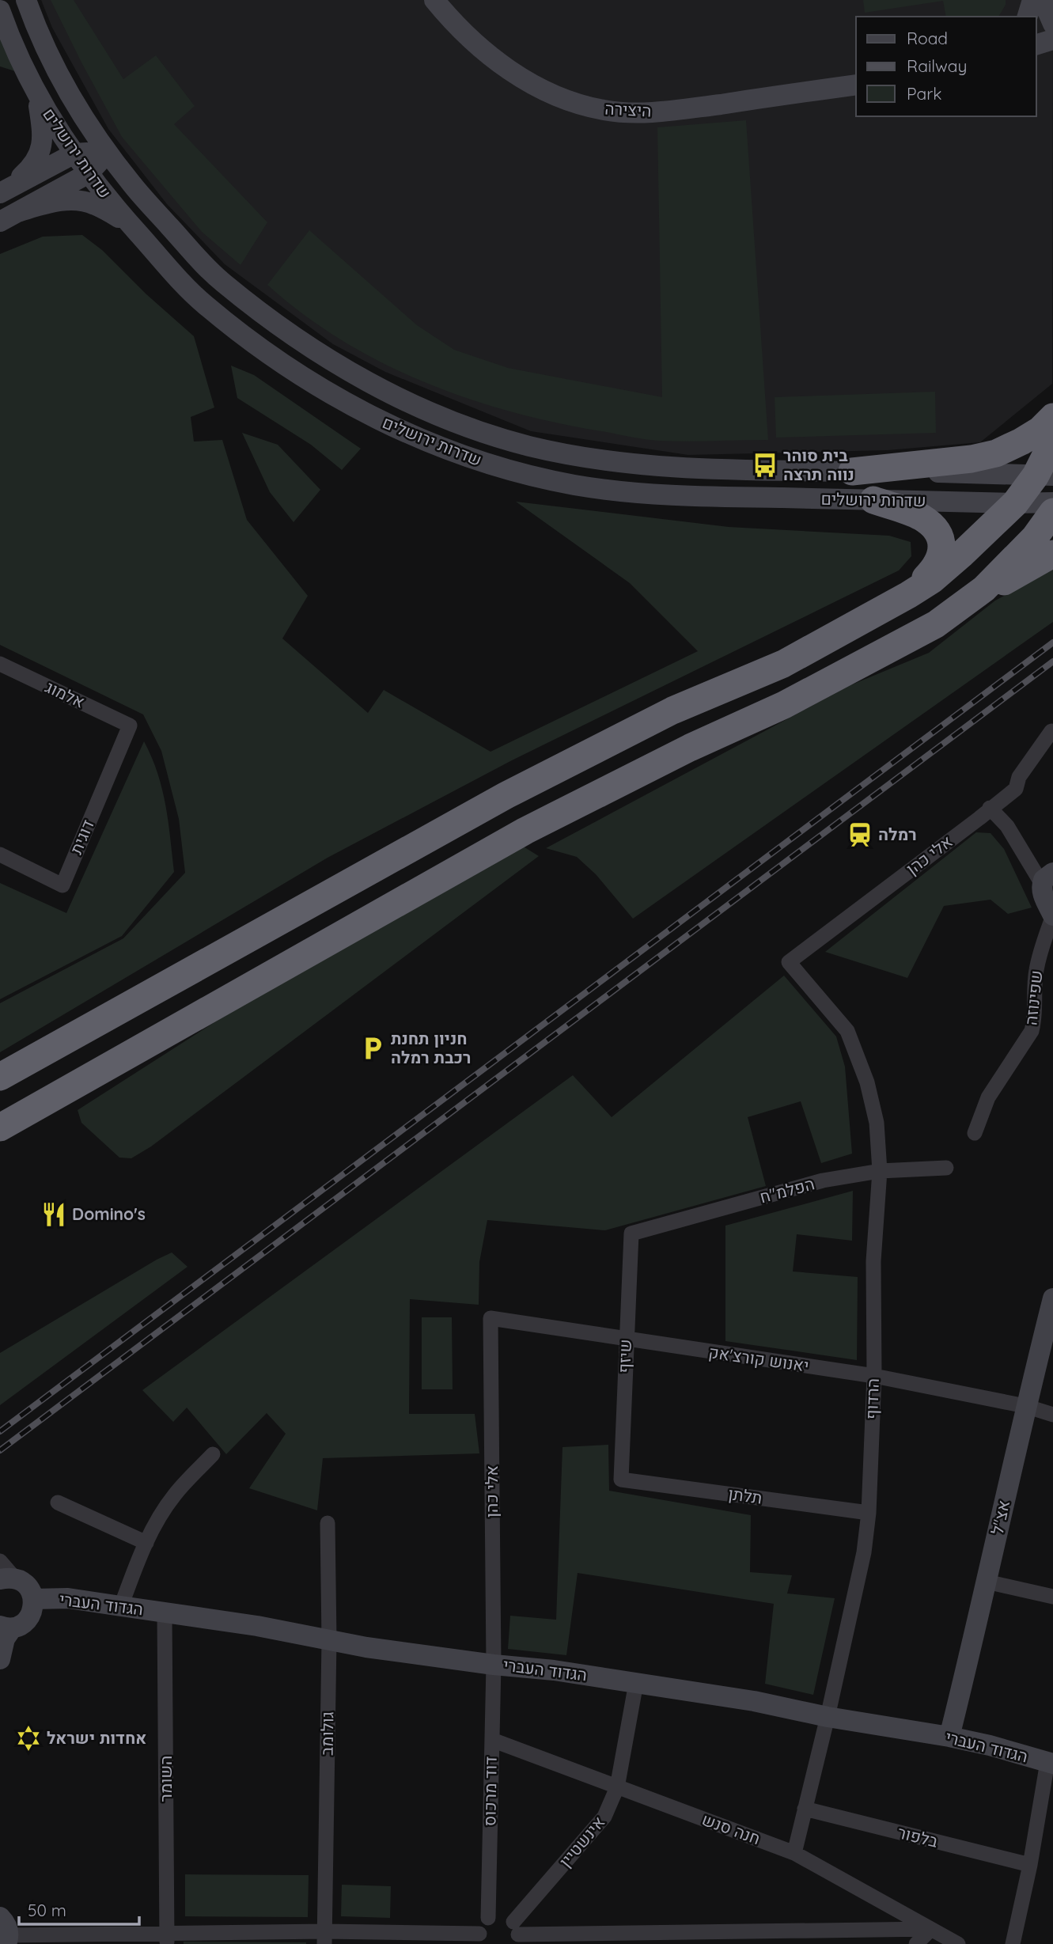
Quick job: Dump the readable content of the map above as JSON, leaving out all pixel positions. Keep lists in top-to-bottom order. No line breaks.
{"streets":{"main road":["היצירה","שדרות ירושלים","אצ\"ל","הגדוד העברי"],"street":["אלמוג","דוגית","אלי כהן","שפינוזה","הפלמ\"ח","שיזף","יאנוש קורצ'אק","הרדוף","תלתן","גולומב","השומר","דוד מרכוס","חנה סנש","בלפור","אינשטיין"]},"crossings":[["אלמוג","דוגית"],["אלי כהן","יאנוש קורצ'אק"],["אלי כהן","הרדוף"],["אלי כהן","הגדוד העברי"],["אלי כהן","דוד מרכוס"],["הפלמ\"ח","שיזף"],["הפלמ\"ח","הרדוף"],["שיזף","יאנוש קורצ'אק"],["שיזף","תלתן"],["יאנוש קורצ'אק","הרדוף"],["יאנוש קורצ'אק","אצ\"ל"],["הרדוף","תלתן"],["הרדוף","הגדוד העברי"],["הרדוף","חנה סנש"],["הרדוף","בלפור"],["אצ\"ל","הגדוד העברי"],["הגדוד העברי","גולומב"],["הגדוד העברי","השומר"],["הגדוד העברי","דוד מרכוס"],["הגדוד העברי","אינשטיין"],["דוד מרכוס","חנה סנש"],["חנה סנש","אינשטיין"]],"places":{"bus stop":["בית סוהר נווה תרצה"],"station":["רמלה"],"parking":["חניון תחנת רכבת רמלה"],"restaurant":["Domino's"],"synagogue":["אחדות ישראל"]},"legend":["Road","Railway","Park"],"scale_bar":"50 m"}
